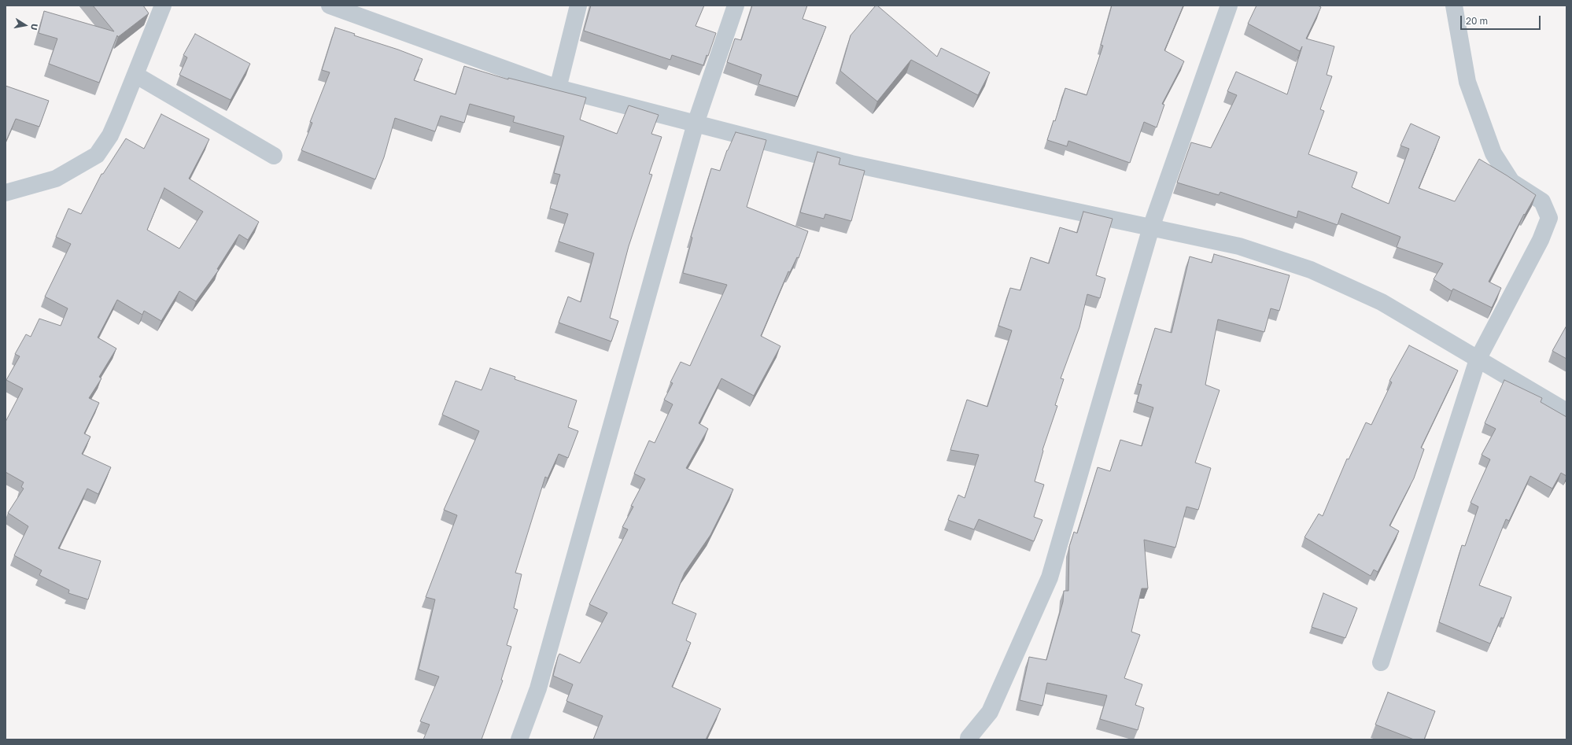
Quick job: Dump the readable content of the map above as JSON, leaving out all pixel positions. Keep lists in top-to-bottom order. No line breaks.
{"scale_bar":"20 m","north":"right"}
